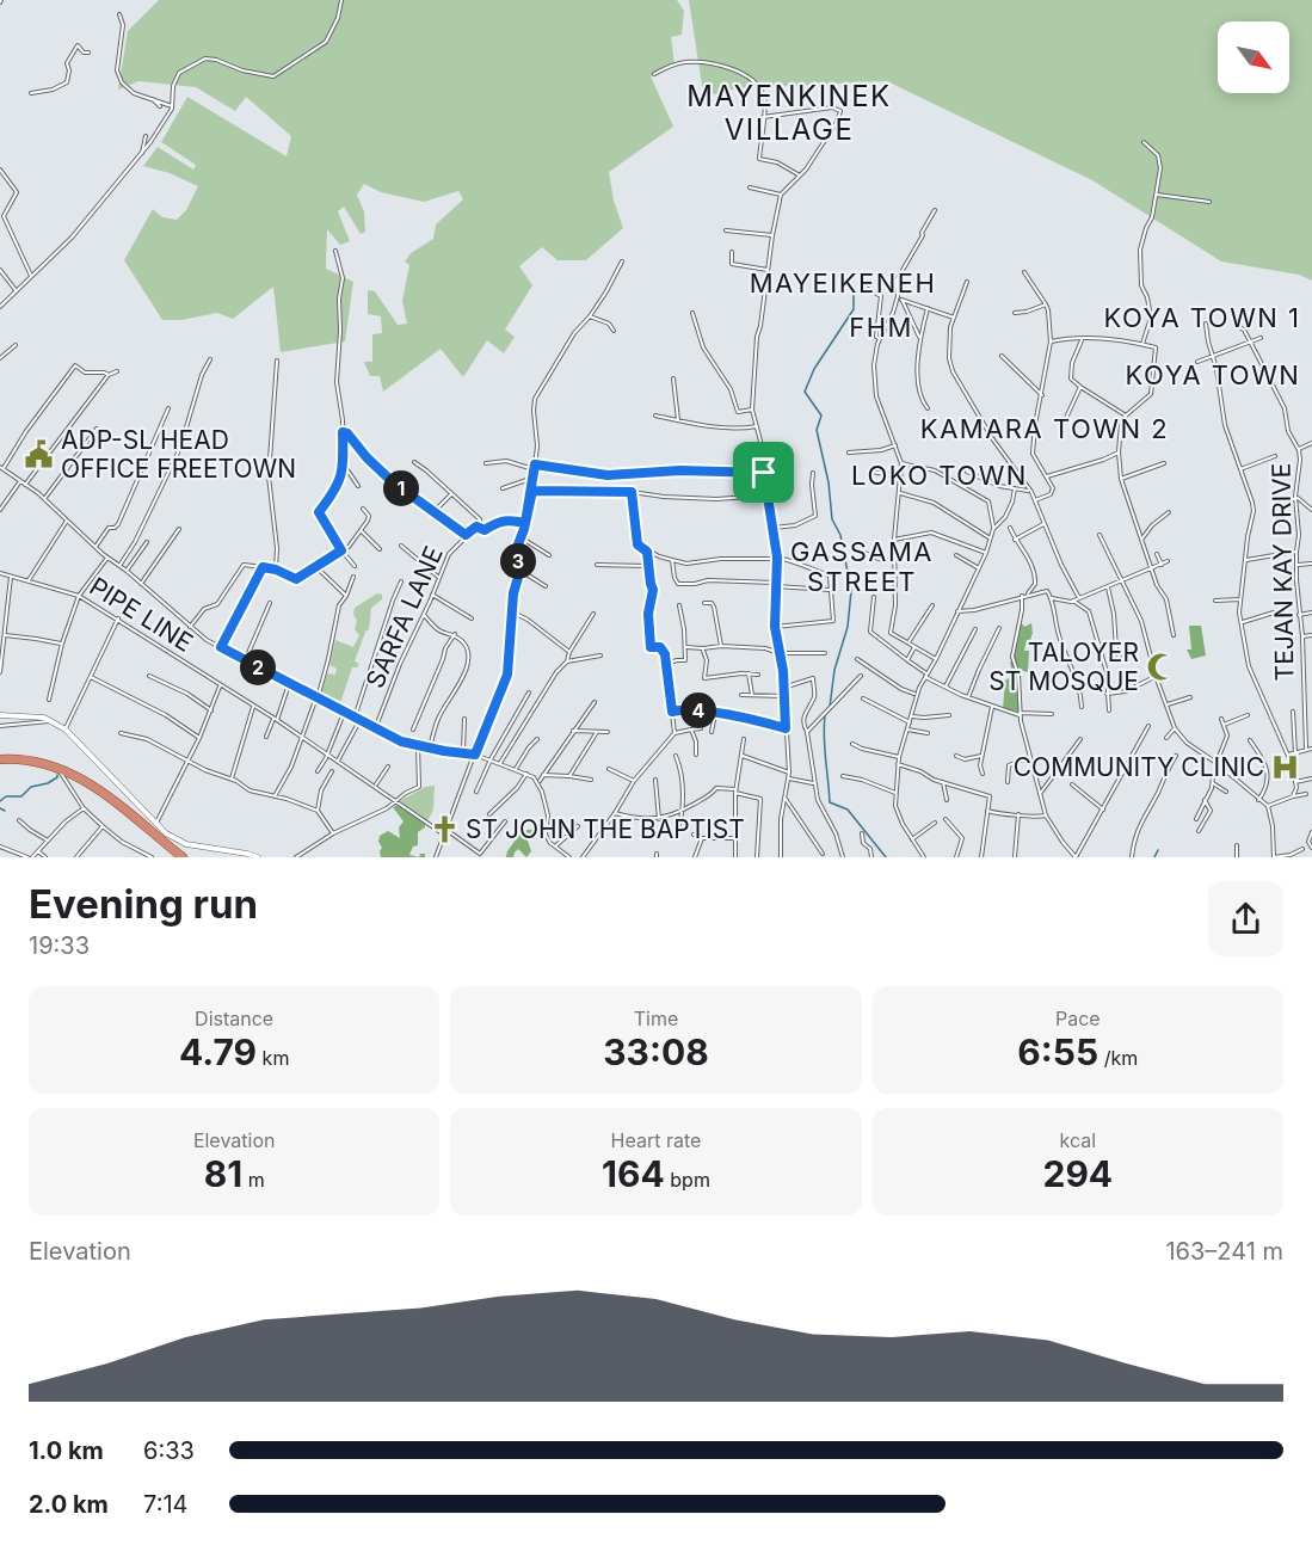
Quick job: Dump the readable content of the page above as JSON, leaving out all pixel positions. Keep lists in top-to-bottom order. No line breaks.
{"streets":{"street":["TEJAN KAY DRIVE","PIPE LINE","SARFA LANE"]},"districts":["MAYENKINEK VILLAGE","MAYEIKENEH","KOYA TOWN 1","FHM","KOYA TOWN","KAMARA TOWN 2","LOKO TOWN","GASSAMA STREET"],"places":{"public building":["ADP-SL HEAD OFFICE FREETOWN"],"mosque":["TALOYER ST MOSQUE"],"hospital":["COMMUNITY CLINIC"],"church":["ST JOHN THE BAPTIST"]},"north":"bottom right","page":{"pins":["1","3","2","4"],"heading":["Evening run","19:33"],"stats":[["Distance","4.79 km"],["Time","33:08"],["Pace","6:55 /km"],["Elevation","81 m"],["Heart rate","164 bpm"],["kcal","294"]],"chart":["Elevation","163–241 m"],"list":[{"name":"1.0 km","note":"6:33"},{"name":"2.0 km","note":"7:14"}]}}
